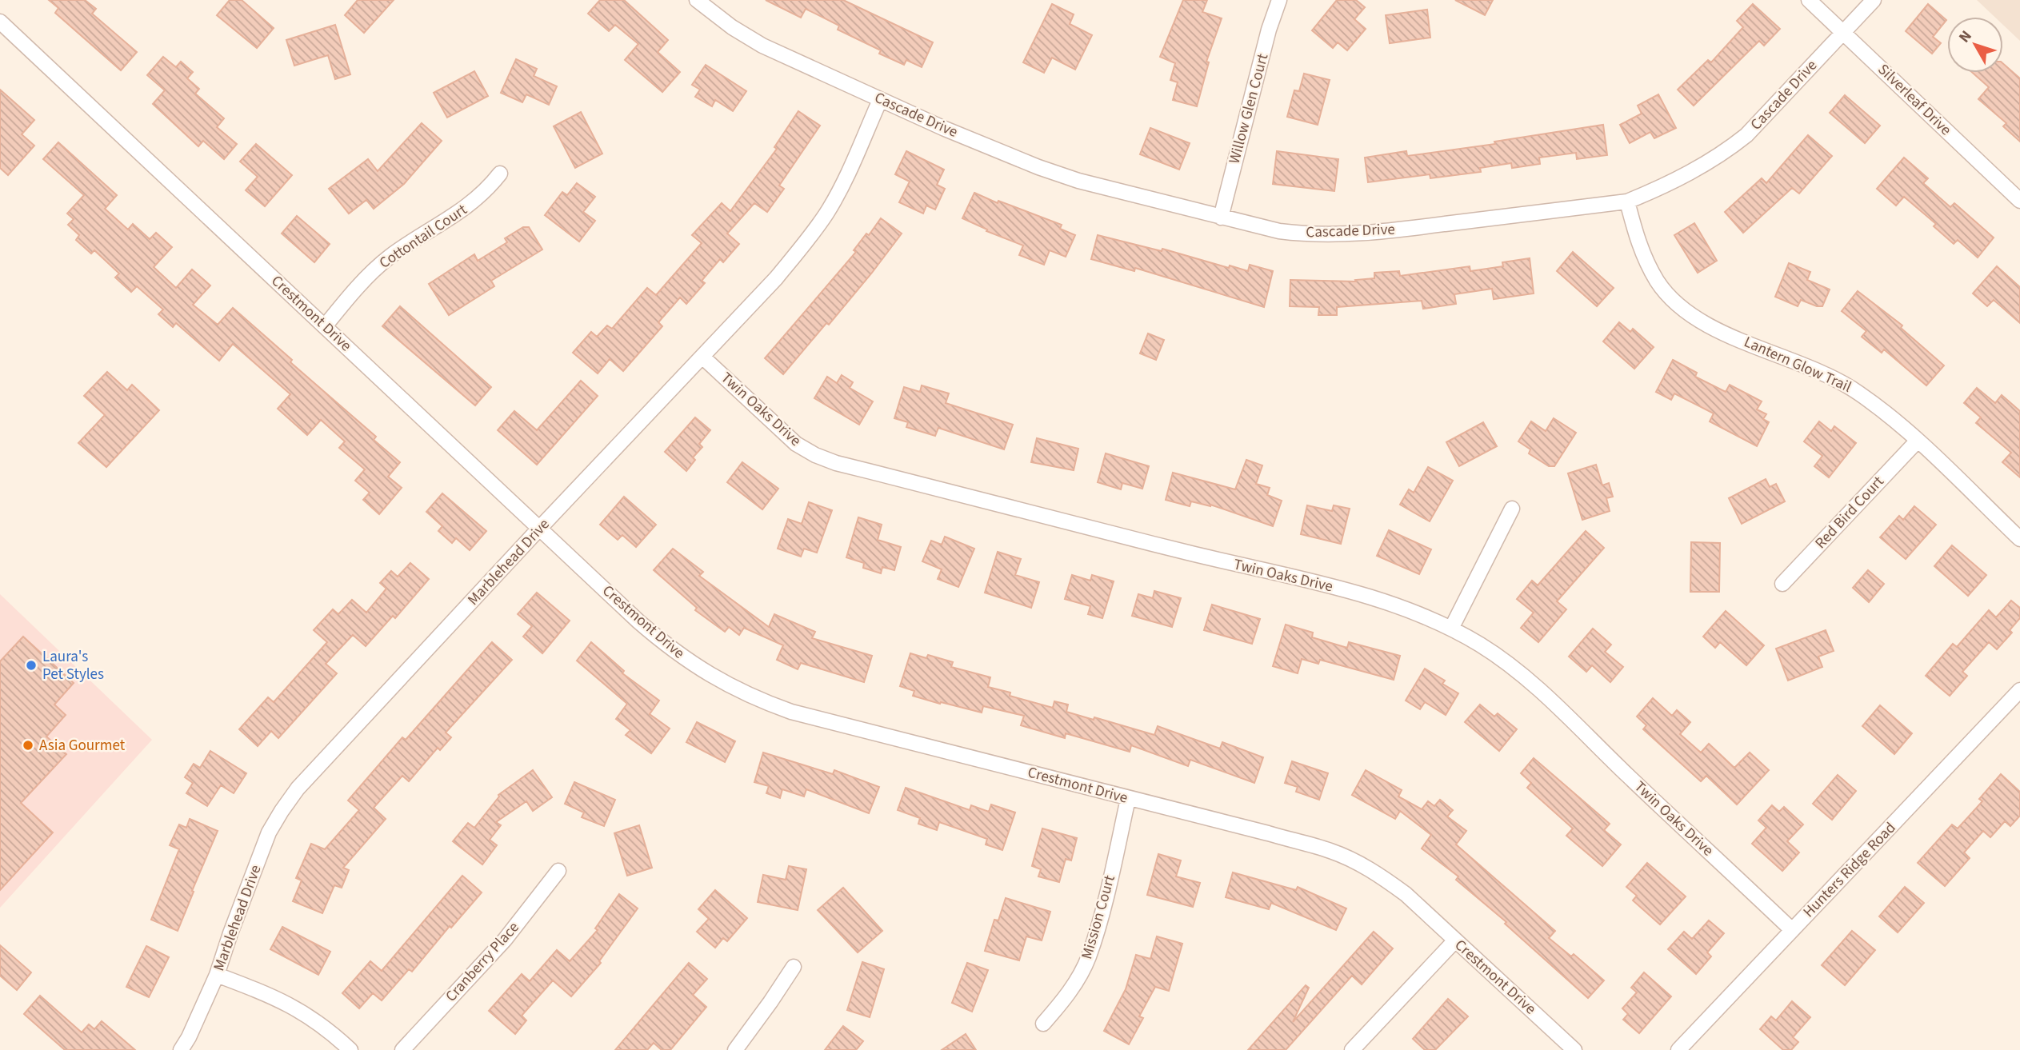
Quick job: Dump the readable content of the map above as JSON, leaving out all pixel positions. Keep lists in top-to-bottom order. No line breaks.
{"streets":{"street":["Cascade Drive","Silverleaf Drive","Willow Glen Court","Cottontail Court","Crestmont Drive","Lantern Glow Trail","Twin Oaks Drive","Red Bird Court","Marblehead Drive","Hunters Ridge Road","Mission Court","Cranberry Place"]},"crossings":[["Cascade Drive","Silverleaf Drive"],["Cascade Drive","Willow Glen Court"],["Cascade Drive","Lantern Glow Trail"],["Cascade Drive","Marblehead Drive"],["Cottontail Court","Crestmont Drive"],["Crestmont Drive","Marblehead Drive"],["Crestmont Drive","Mission Court"],["Lantern Glow Trail","Red Bird Court"],["Twin Oaks Drive","Marblehead Drive"],["Twin Oaks Drive","Hunters Ridge Road"]],"places":["Laura's Pet Styles","Asia Gourmet"],"north":"top left"}
